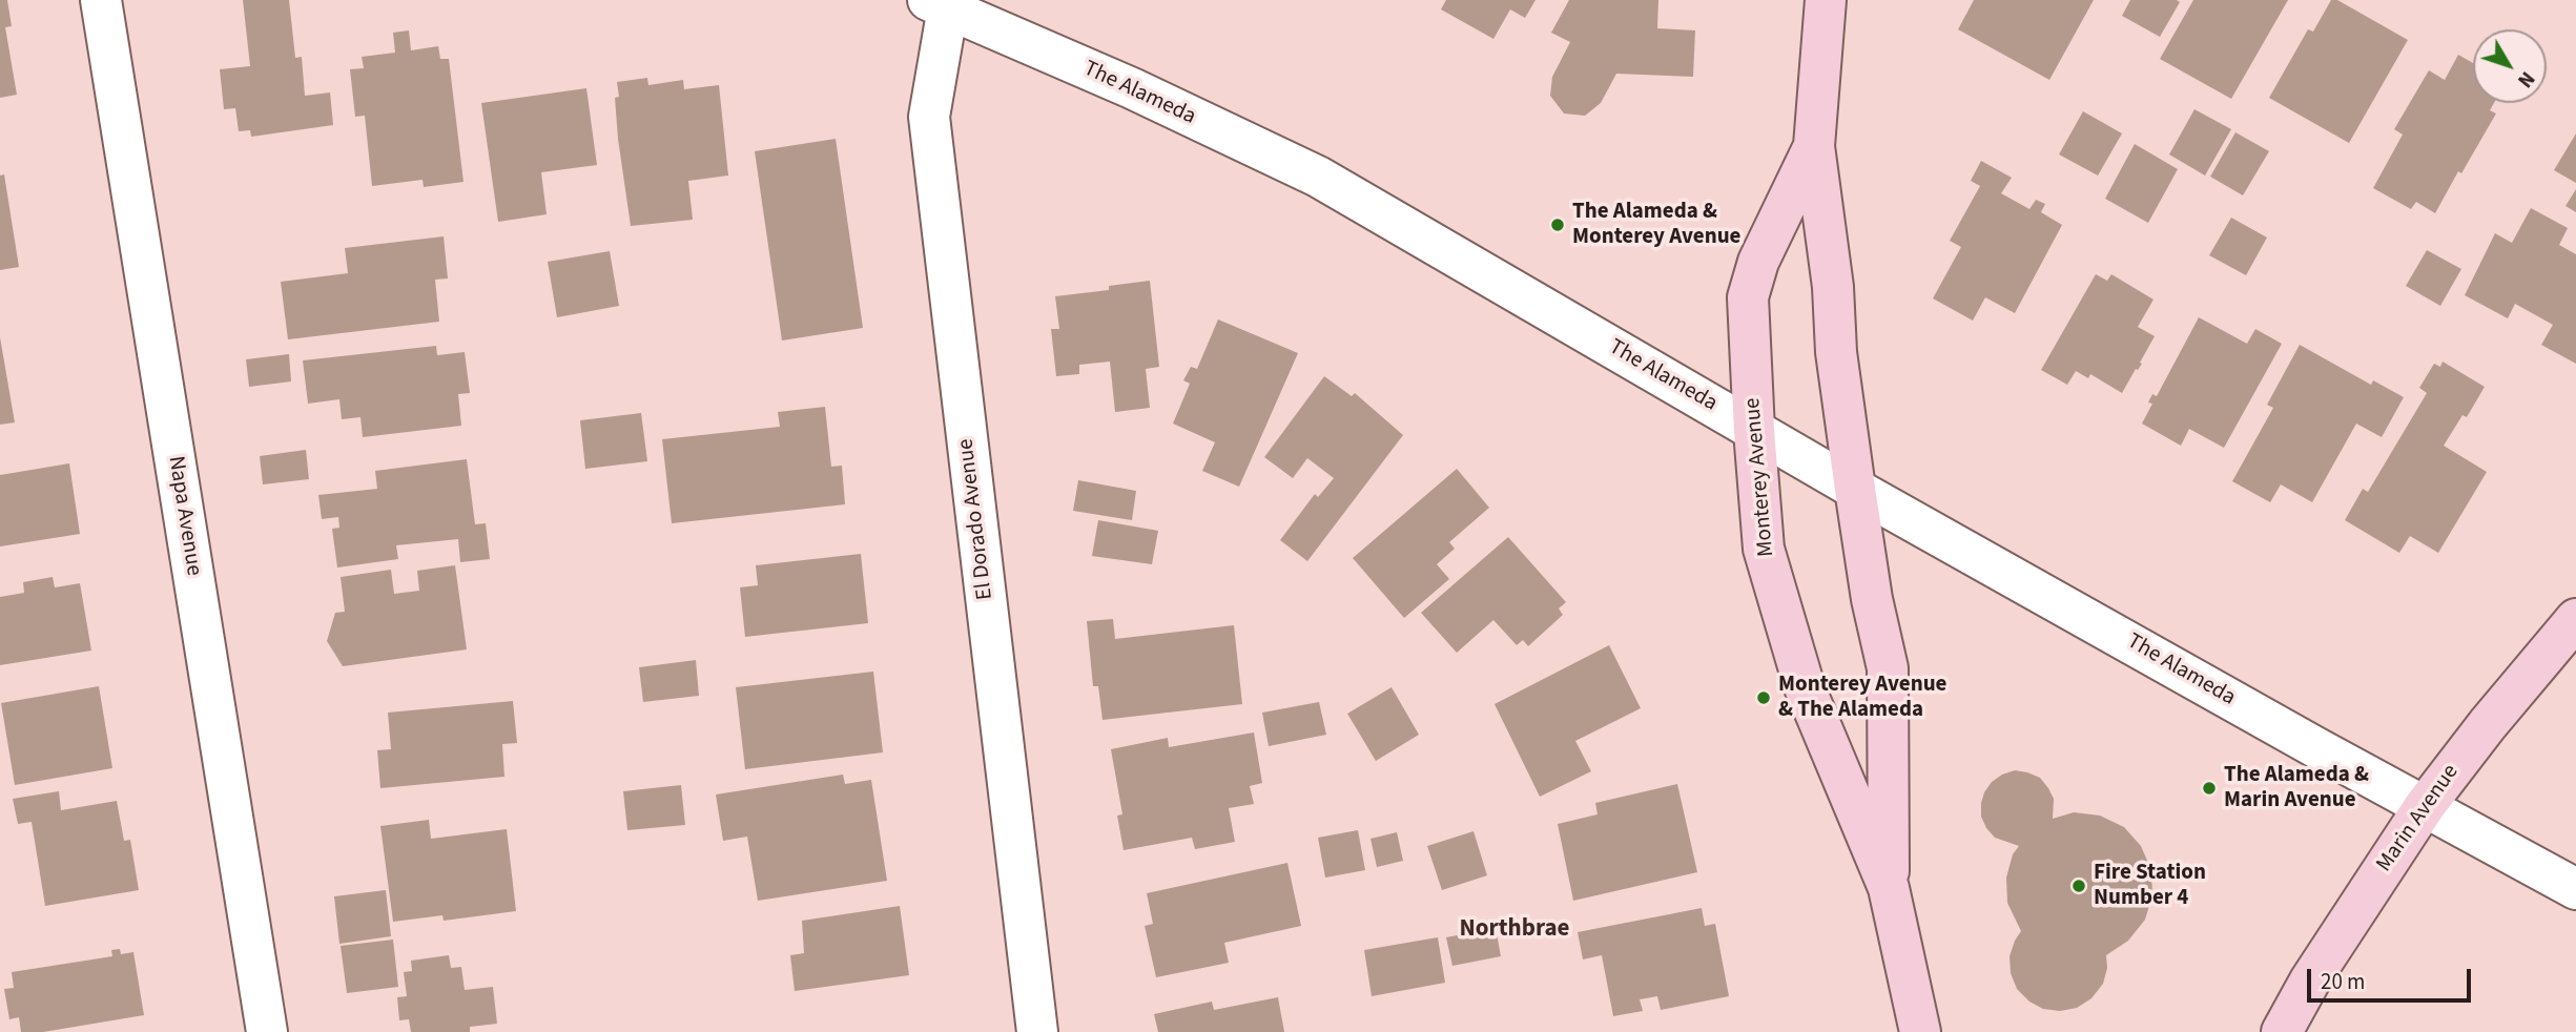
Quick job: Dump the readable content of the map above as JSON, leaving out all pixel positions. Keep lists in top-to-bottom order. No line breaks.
{"streets":{"main road":["Monterey Avenue","Marin Avenue"],"street":["The Alameda","Napa Avenue","El Dorado Avenue"]},"crossings":[["The Alameda","Monterey Avenue"],["The Alameda","El Dorado Avenue"],["The Alameda","Marin Avenue"]],"districts":["Northbrae"],"places":["The Alameda & Monterey Avenue","Monterey Avenue & The Alameda","The Alameda & Marin Avenue","Fire Station Number 4"],"scale_bar":"20 m","north":"bottom right"}
